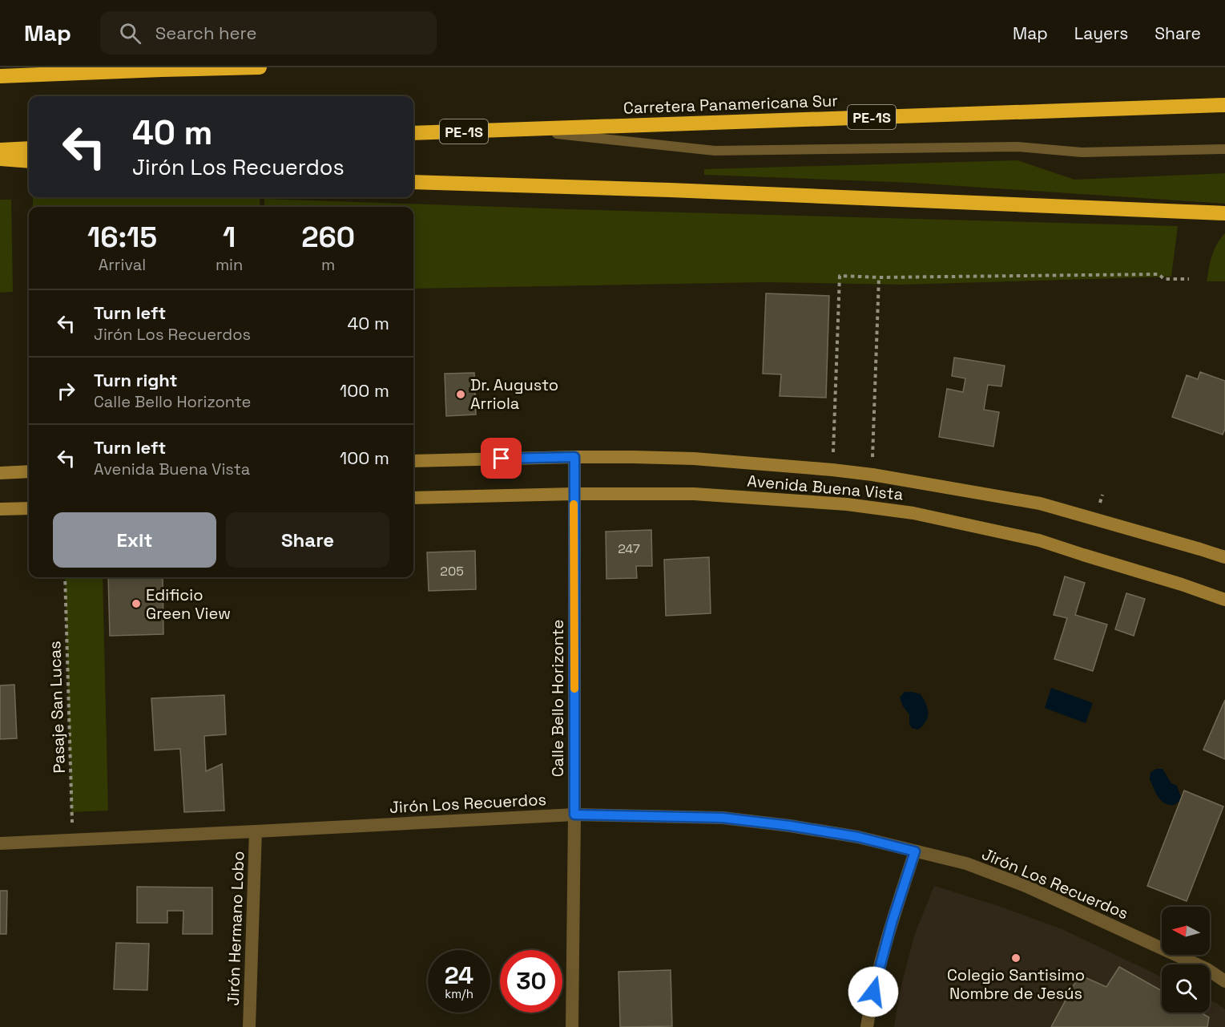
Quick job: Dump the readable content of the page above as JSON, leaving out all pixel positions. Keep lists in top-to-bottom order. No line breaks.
{"streets":{"highway":["Carretera Panamericana Sur","PE-1S"],"main road":["Avenida Buena Vista"],"street":["Calle Bello Horizonte","Jirón Los Recuerdos","Jirón Hermano Lobo"],"path":["Pasaje San Lucas"]},"crossings":[["Avenida Buena Vista","Calle Bello Horizonte"],["Calle Bello Horizonte","Jirón Los Recuerdos"],["Pasaje San Lucas","Jirón Los Recuerdos"],["Jirón Los Recuerdos","Jirón Hermano Lobo"]],"places":["Dr. Augusto Arriola","Edificio Green View","Colegio Santisimo Nombre de Jesús"],"house_numbers":["247","205"],"north":"left","page":{"header":"Map","search":"Search here","nav":["Map","Layers","Share"],"turn":["40 m","Jirón Los Recuerdos"],"eta":["16:15","Arrival","1","min","260","m"],"list":[{"name":"Turn left","note":"Jirón Los Recuerdos","value":"40 m"},{"name":"Turn right","note":"Calle Bello Horizonte","value":"100 m"},{"name":"Turn left","note":"Avenida Buena Vista","value":"100 m"}],"buttons":["Exit","Share"],"speed":"24 km/h","limit":"30"}}
